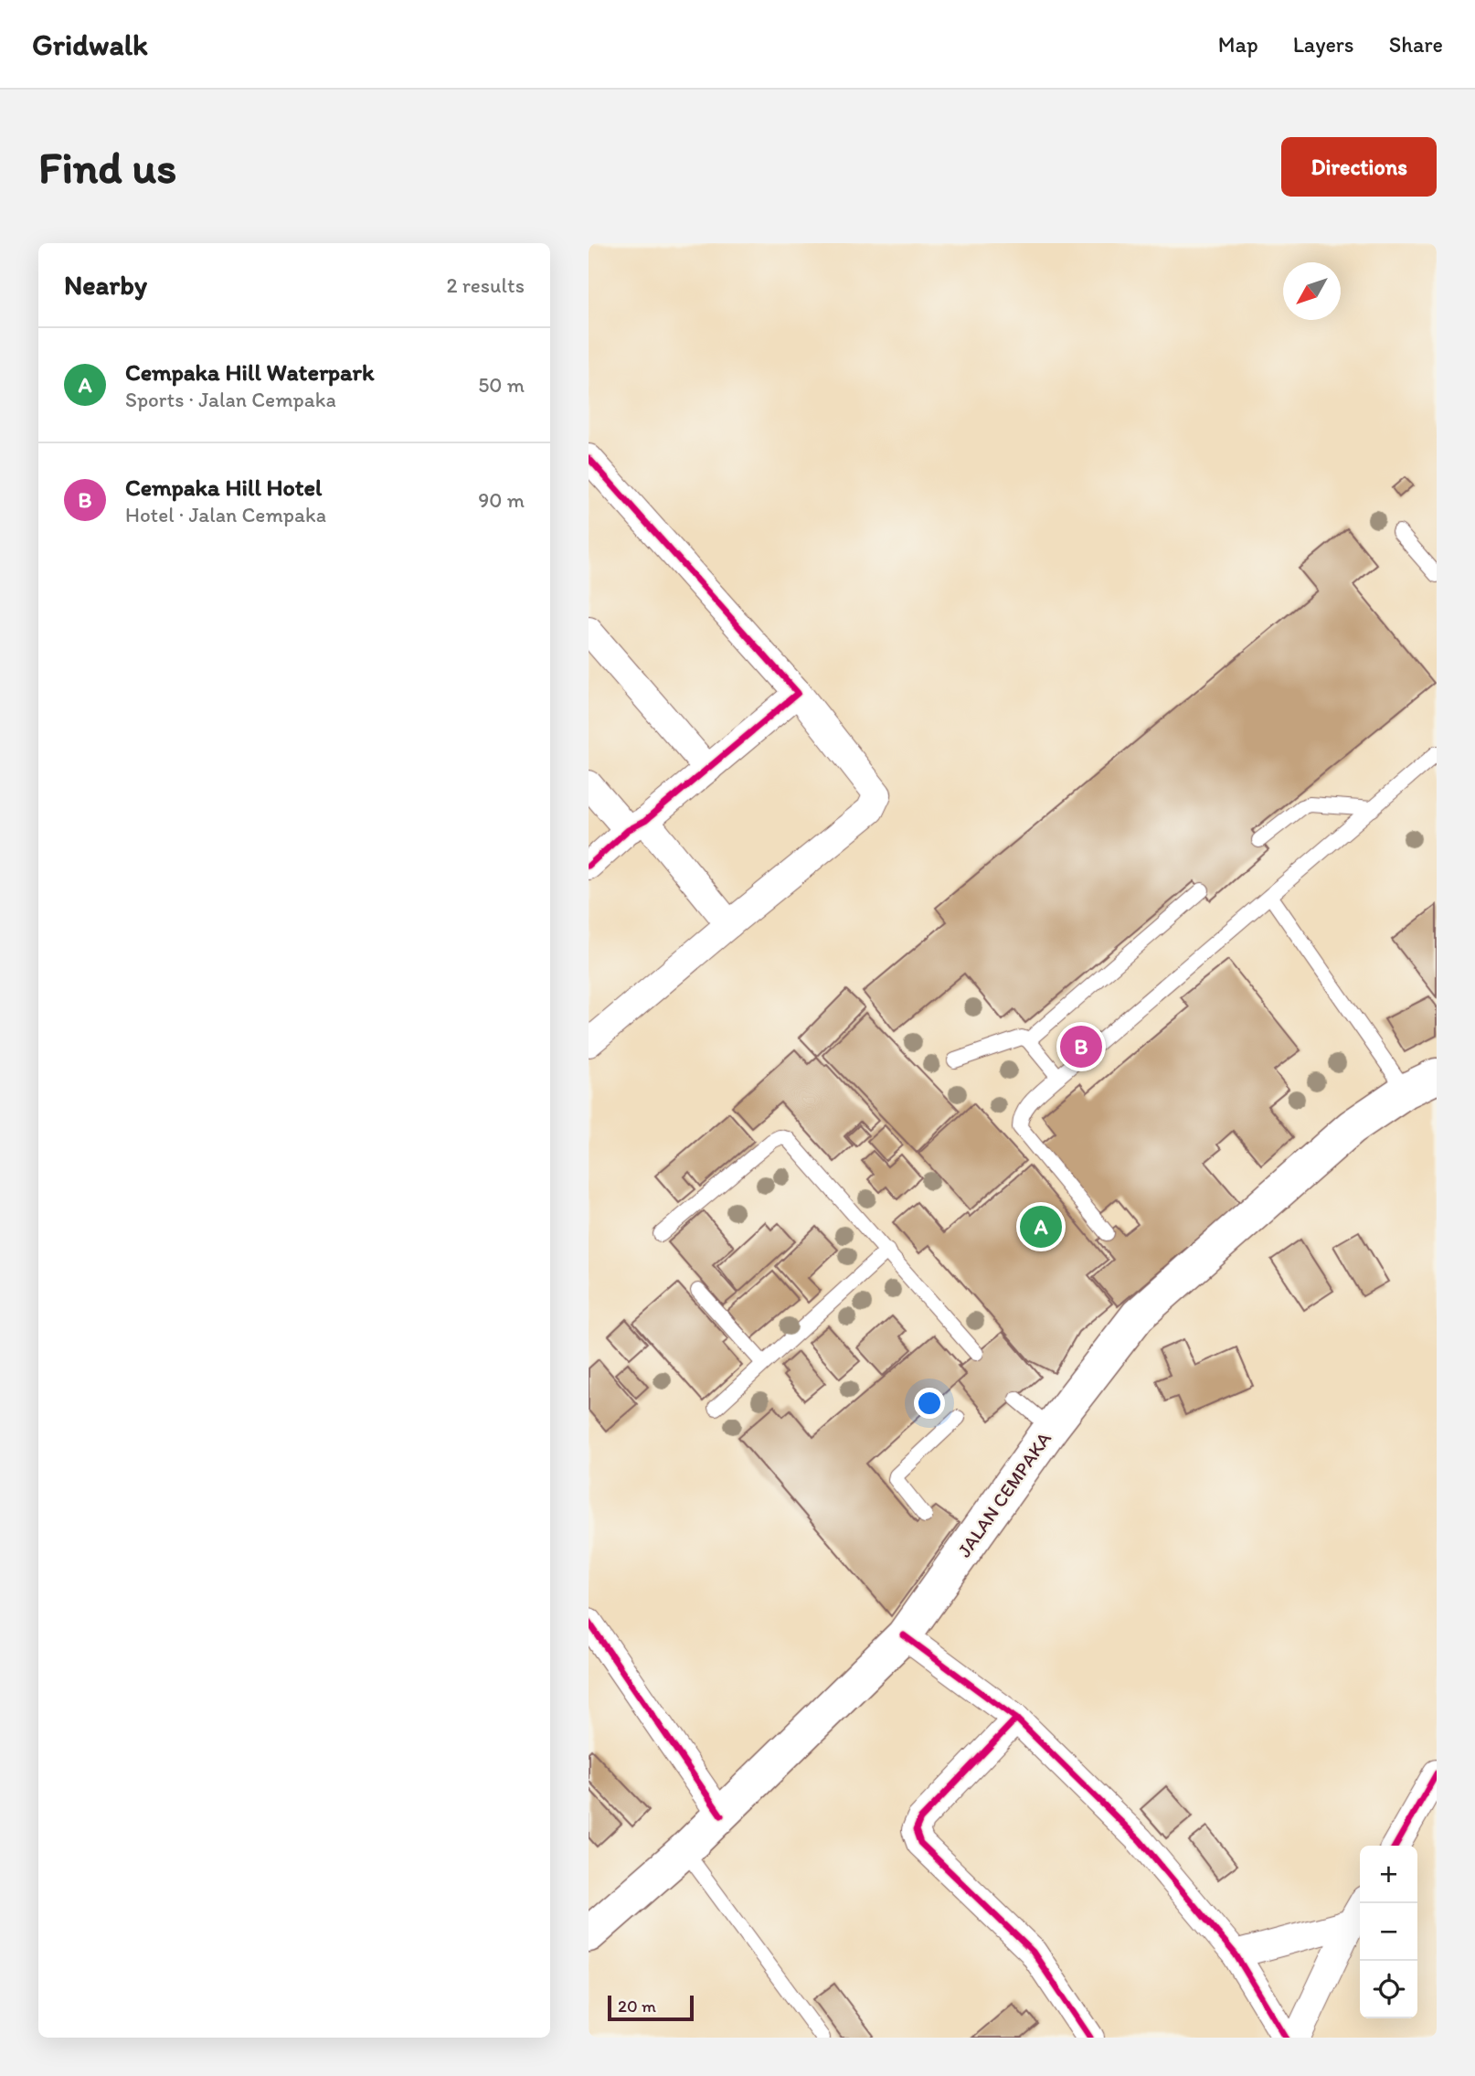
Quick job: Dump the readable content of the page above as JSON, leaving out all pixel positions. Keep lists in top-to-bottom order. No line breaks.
{"streets":{"main road":["JALAN CEMPAKA"]},"scale_bar":"20 m","north":"bottom left","page":{"header":"Gridwalk","nav":["Map","Layers","Share"],"buttons":"Directions","title":"Find us","heading":["Nearby","2 results"],"list":[{"mark":"A","name":"Cempaka Hill Waterpark","note":"Sports · Jalan Cempaka","value":"50 m"},{"mark":"B","name":"Cempaka Hill Hotel","note":"Hotel · Jalan Cempaka","value":"90 m"}],"pins":["B","A"],"map_buttons":["+","−"],"scale":"20 m"}}
